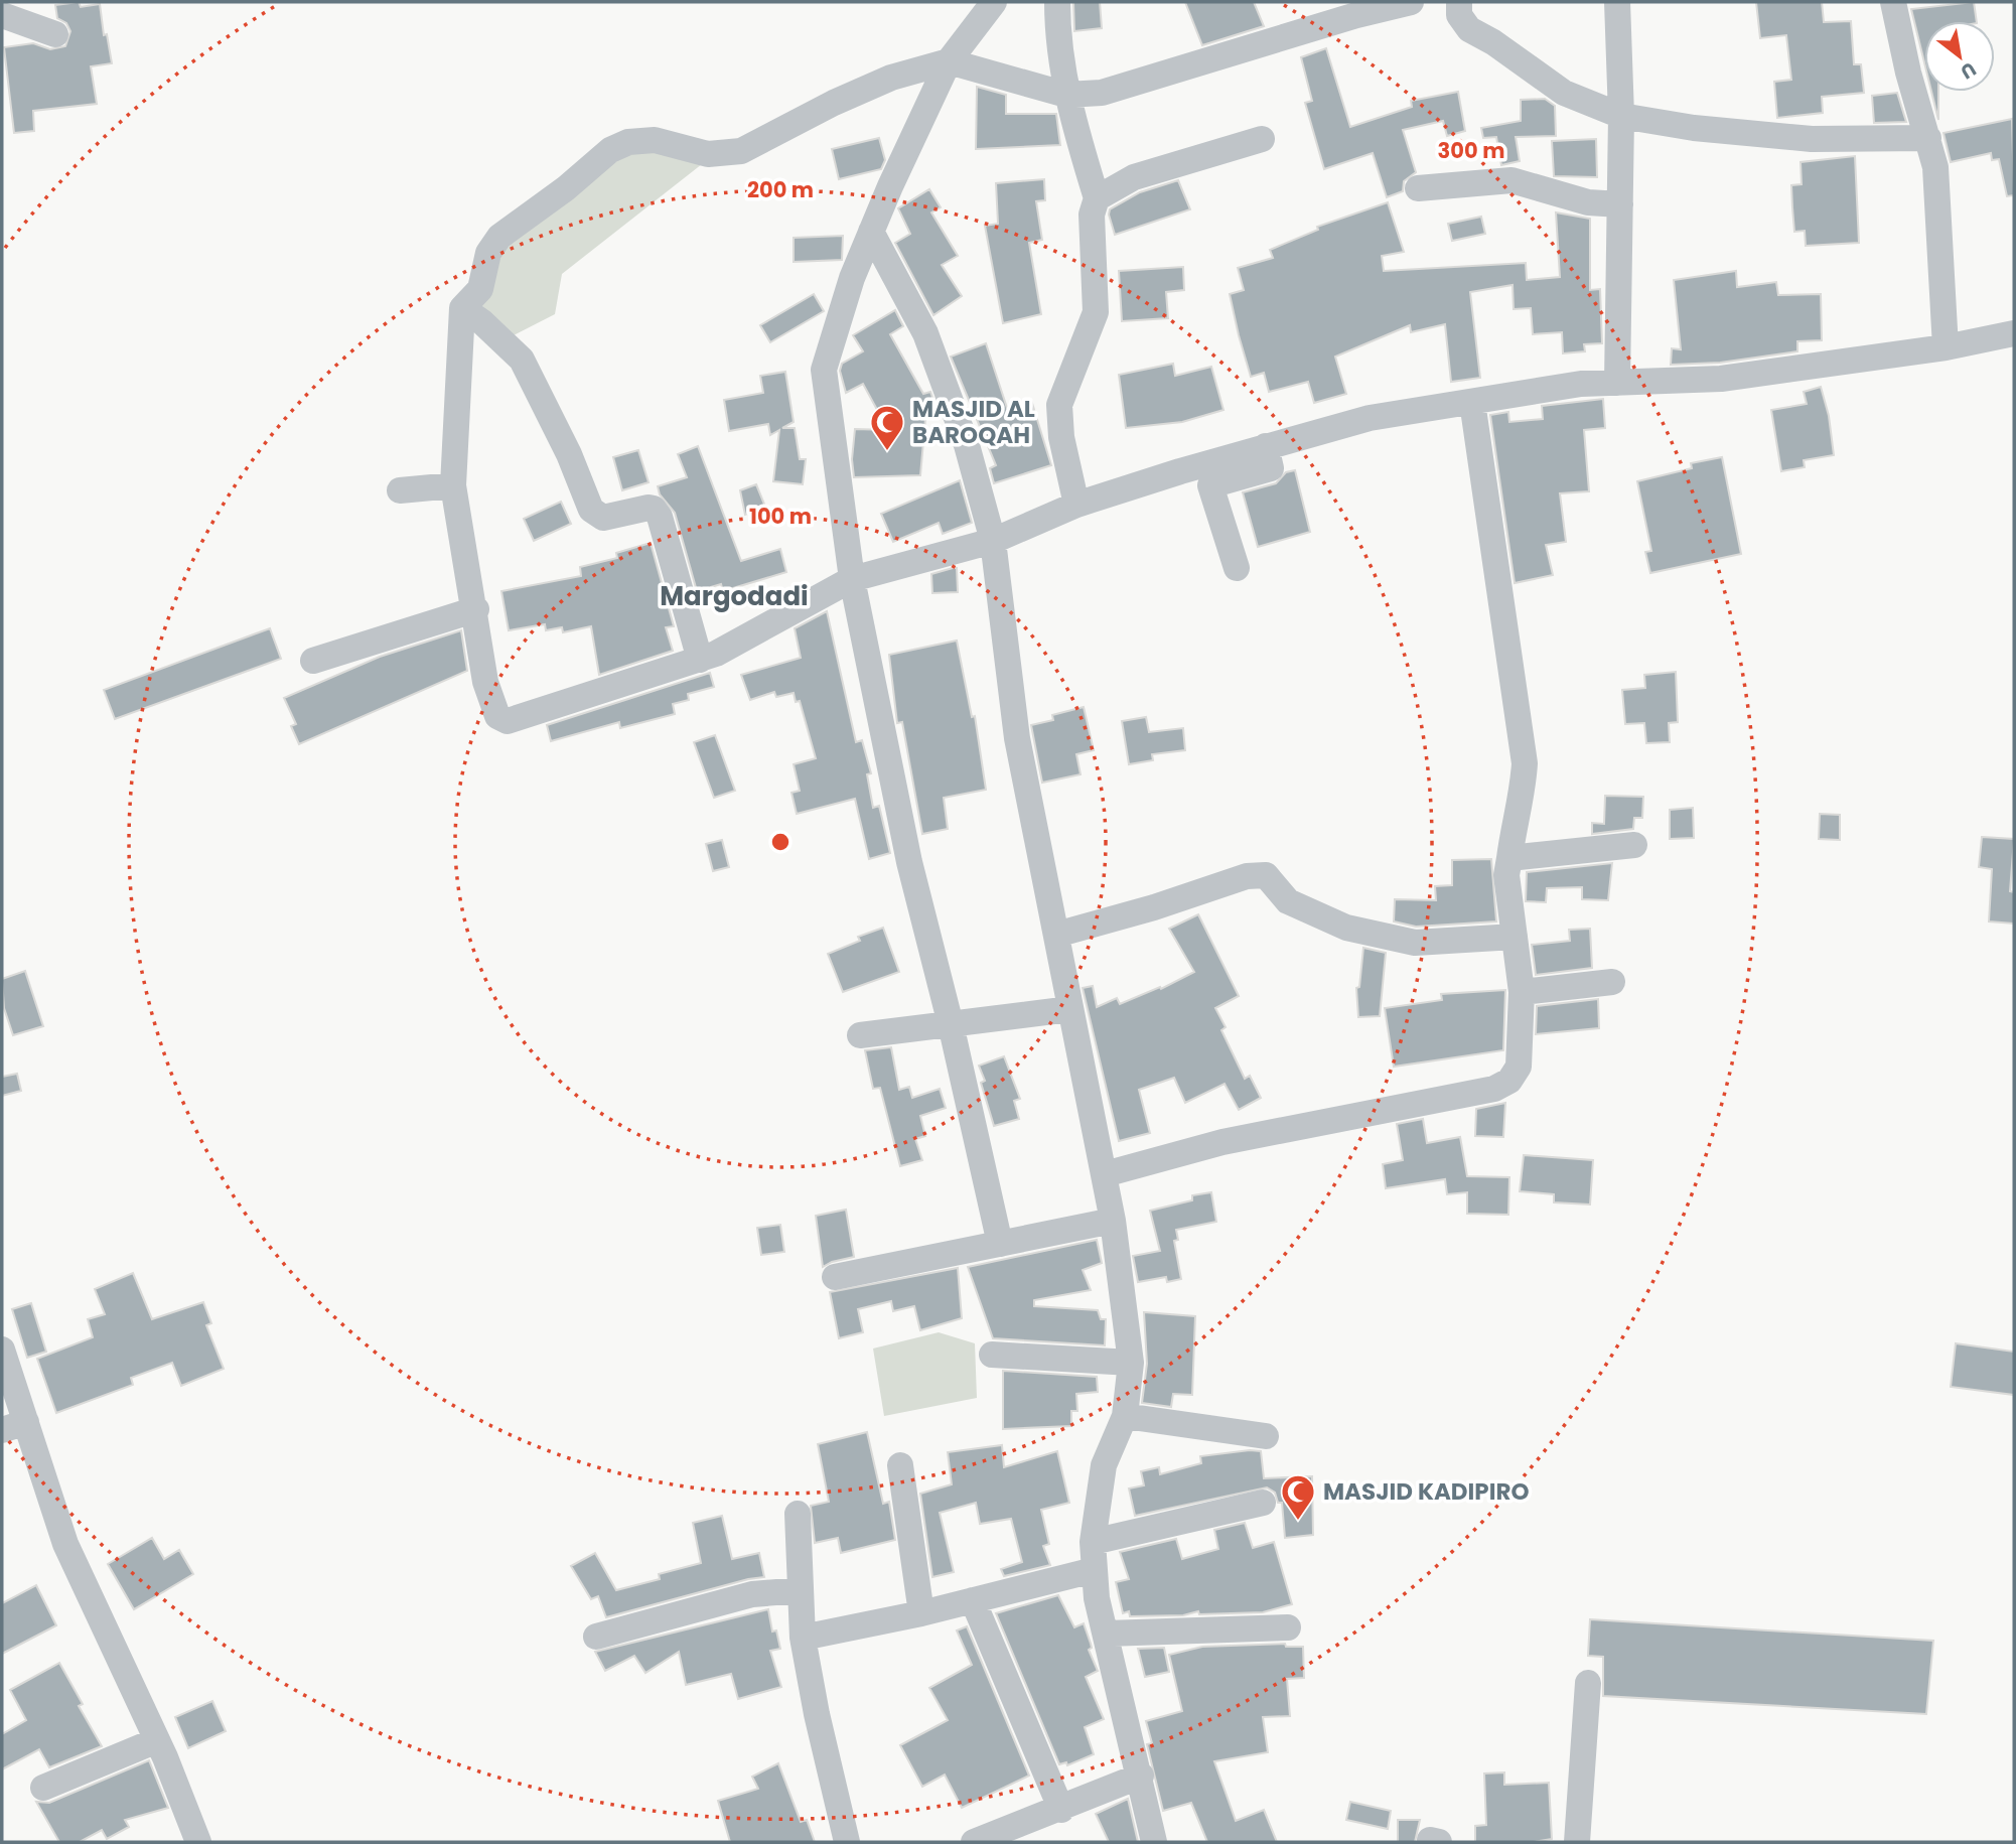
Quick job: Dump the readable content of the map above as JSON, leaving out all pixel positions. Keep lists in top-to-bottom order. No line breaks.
{"districts":["Margodadi"],"places":{"mosque":["MASJID AL BAROQAH","MASJID KADIPIRO"]},"north":"bottom right","rings":["300 m","200 m","100 m"]}
